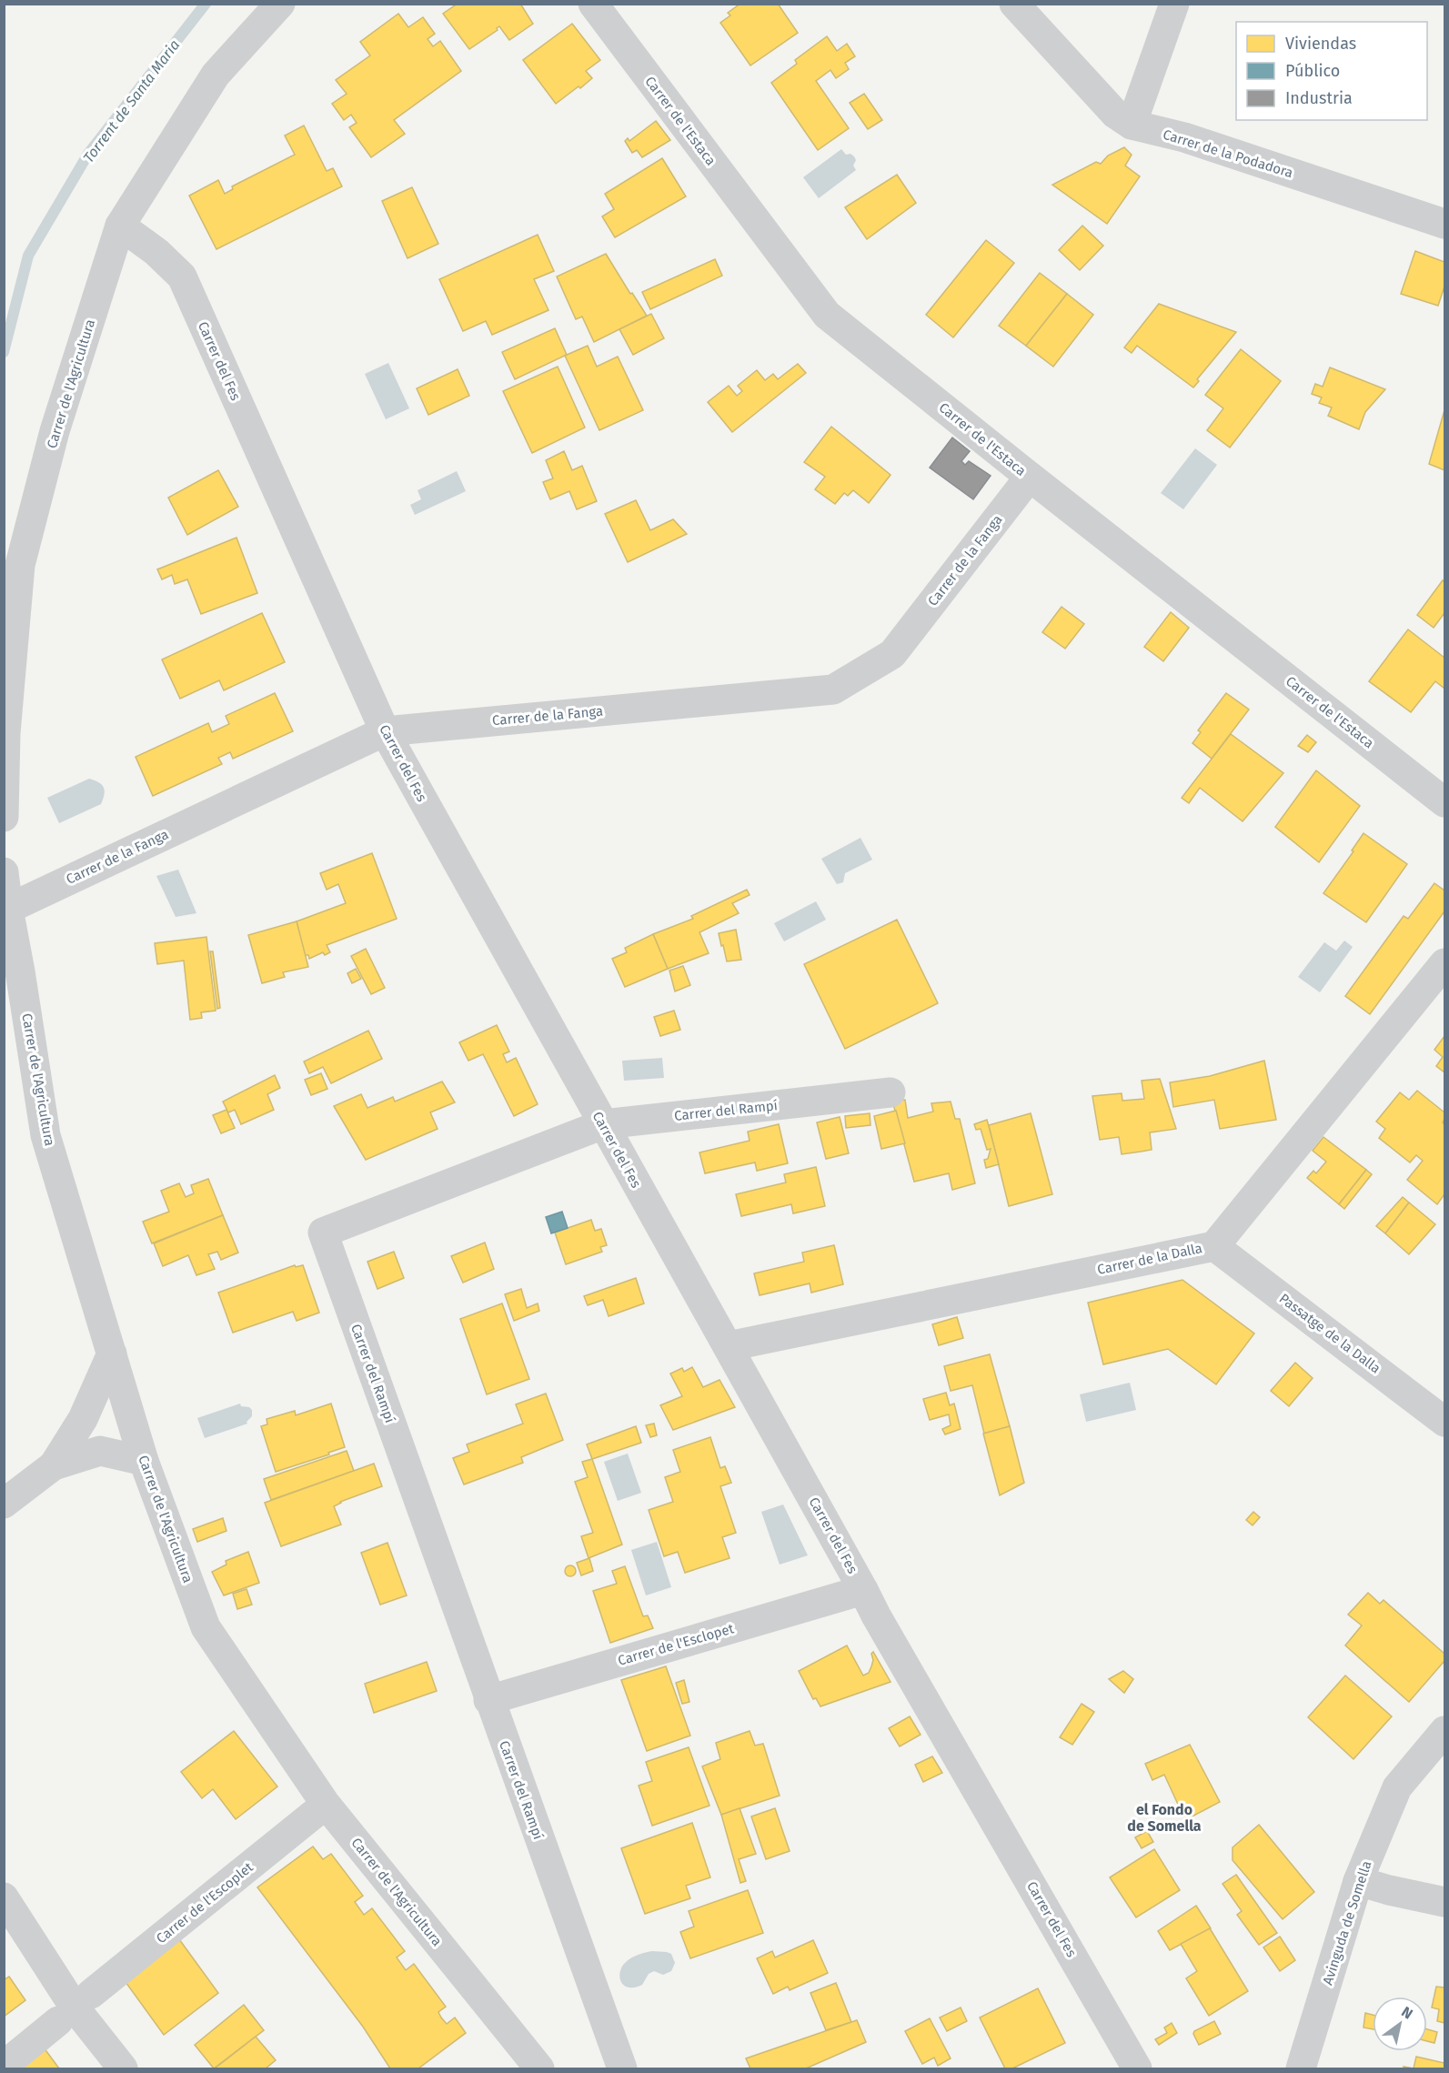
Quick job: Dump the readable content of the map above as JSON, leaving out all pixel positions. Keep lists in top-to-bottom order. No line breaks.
{"streets":{"street":["Carrer de l'Estaca","Carrer de la Podadora","Carrer del Fes","Carrer de l'Agricultura","Carrer de la Fanga","Carrer del Rampí","Carrer de la Dalla","Passatge de la Dalla","Carrer de l'Esclopet","Carrer de l'Escoplet","Avinguda de Somella"]},"crossings":[["Carrer de l'Estaca","Carrer de la Fanga"],["Carrer del Fes","Carrer de l'Agricultura"],["Carrer del Fes","Carrer de la Fanga"],["Carrer del Fes","Carrer del Rampí"],["Carrer del Fes","Carrer de la Dalla"],["Carrer del Fes","Carrer de l'Esclopet"],["Carrer de l'Agricultura","Carrer de la Fanga"],["Carrer del Rampí","Carrer de l'Esclopet"],["Carrer de la Dalla","Passatge de la Dalla"]],"districts":["el Fondo de Somella"],"water":["Torrent de Santa Maria"],"legend":["Viviendas","Público","Industria"],"north":"top right"}
